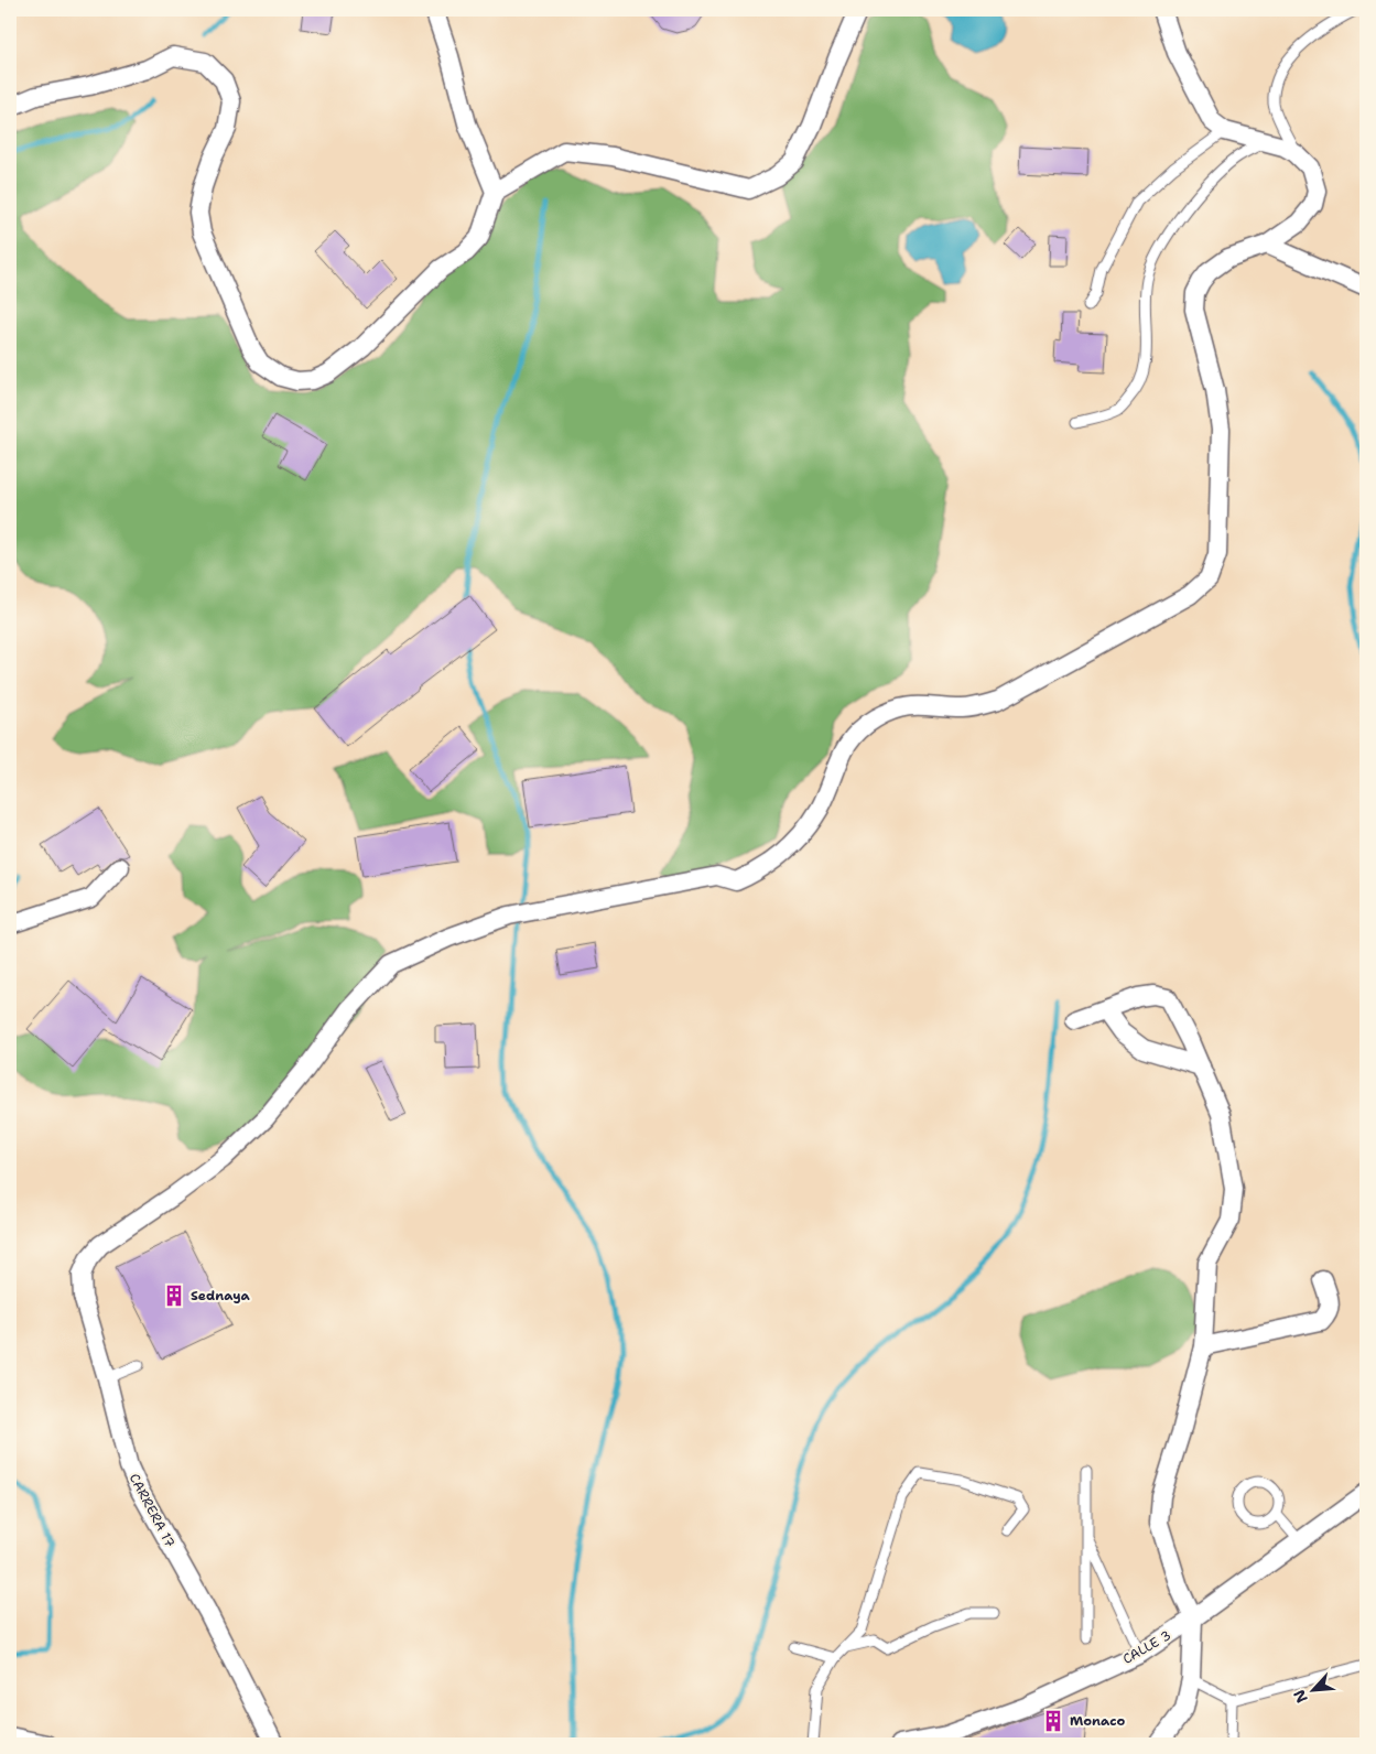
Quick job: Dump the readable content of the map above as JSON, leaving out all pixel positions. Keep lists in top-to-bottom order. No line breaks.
{"streets":{"street":["CARRERA 17","CALLE 3"]},"places":{"building":["Sednaya","Monaco"]},"north":"bottom left"}
